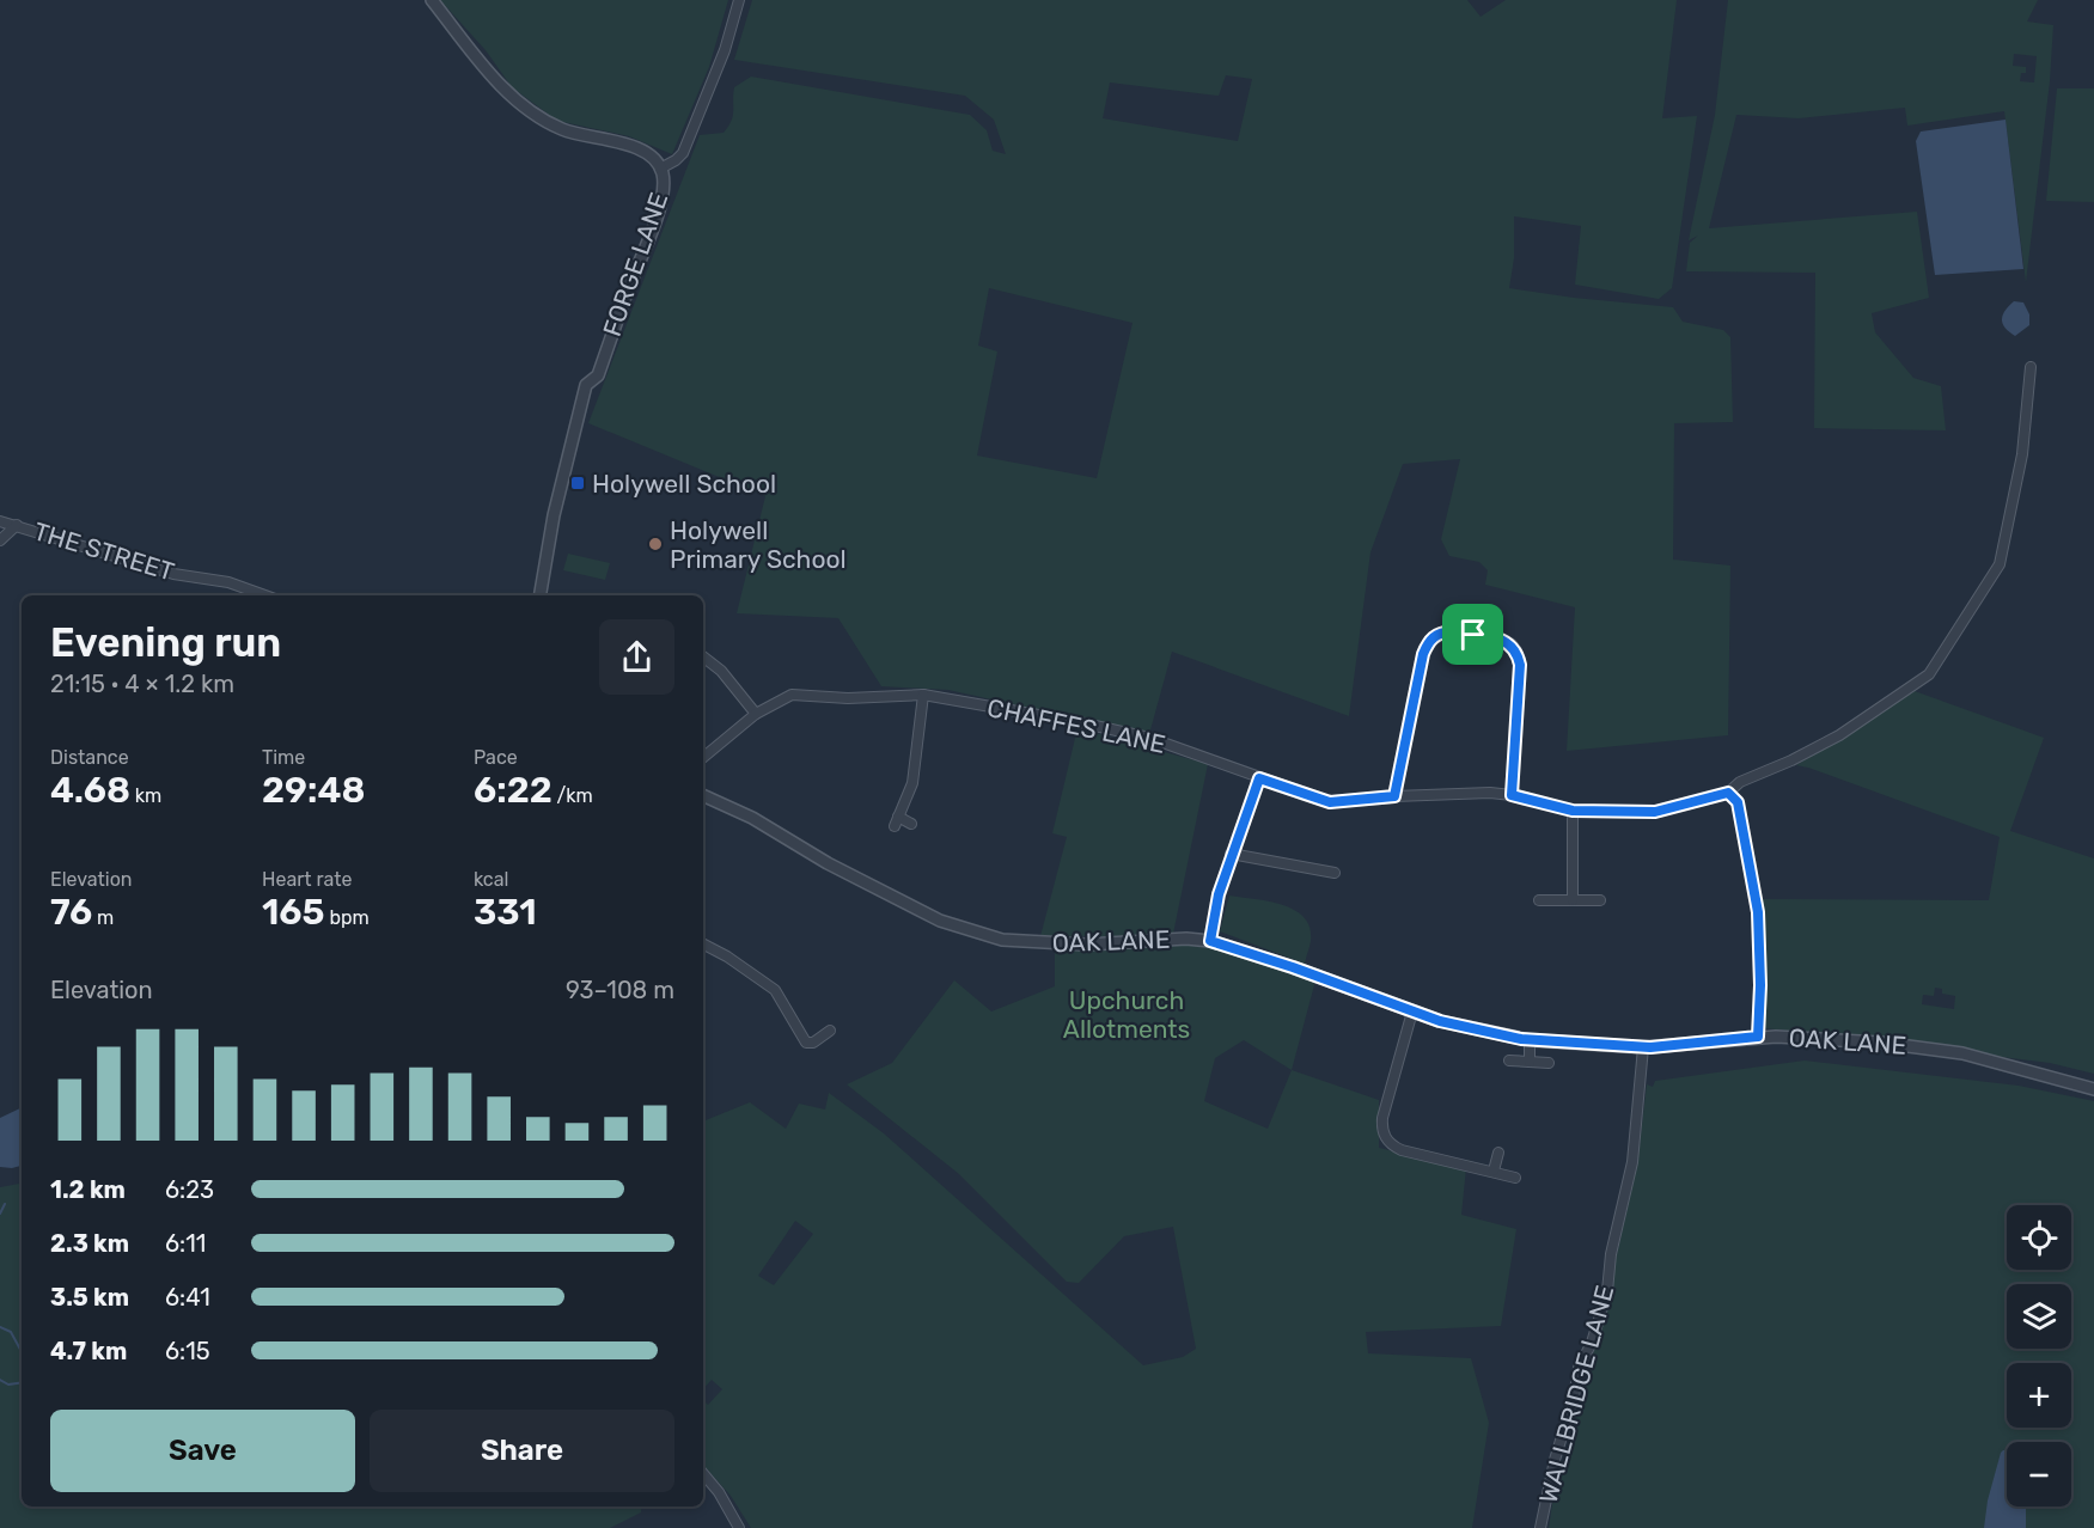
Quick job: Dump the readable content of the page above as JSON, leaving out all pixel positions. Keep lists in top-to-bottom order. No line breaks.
{"streets":{"street":["FORGE LANE","THE STREET","CHAFFES LANE","OAK LANE","WALLBRIDGE LANE"]},"crossings":[["OAK LANE","WALLBRIDGE LANE"]],"parks":["Upchurch Allotments"],"places":{"transit":["Holywell School"],"other":["Holywell Primary School"]},"page":{"heading":["Evening run","21:15 · 4 × 1.2 km"],"stats":[["Distance","4.68 km"],["Time","29:48"],["Pace","6:22 /km"],["Elevation","76 m"],["Heart rate","165 bpm"],["kcal","331"]],"chart":["Elevation","93–108 m"],"list":[{"name":"1.2 km","note":"6:23"},{"name":"2.3 km","note":"6:11"},{"name":"3.5 km","note":"6:41"},{"name":"4.7 km","note":"6:15"}],"map_buttons":["+","−"],"buttons":["Save","Share"]}}
